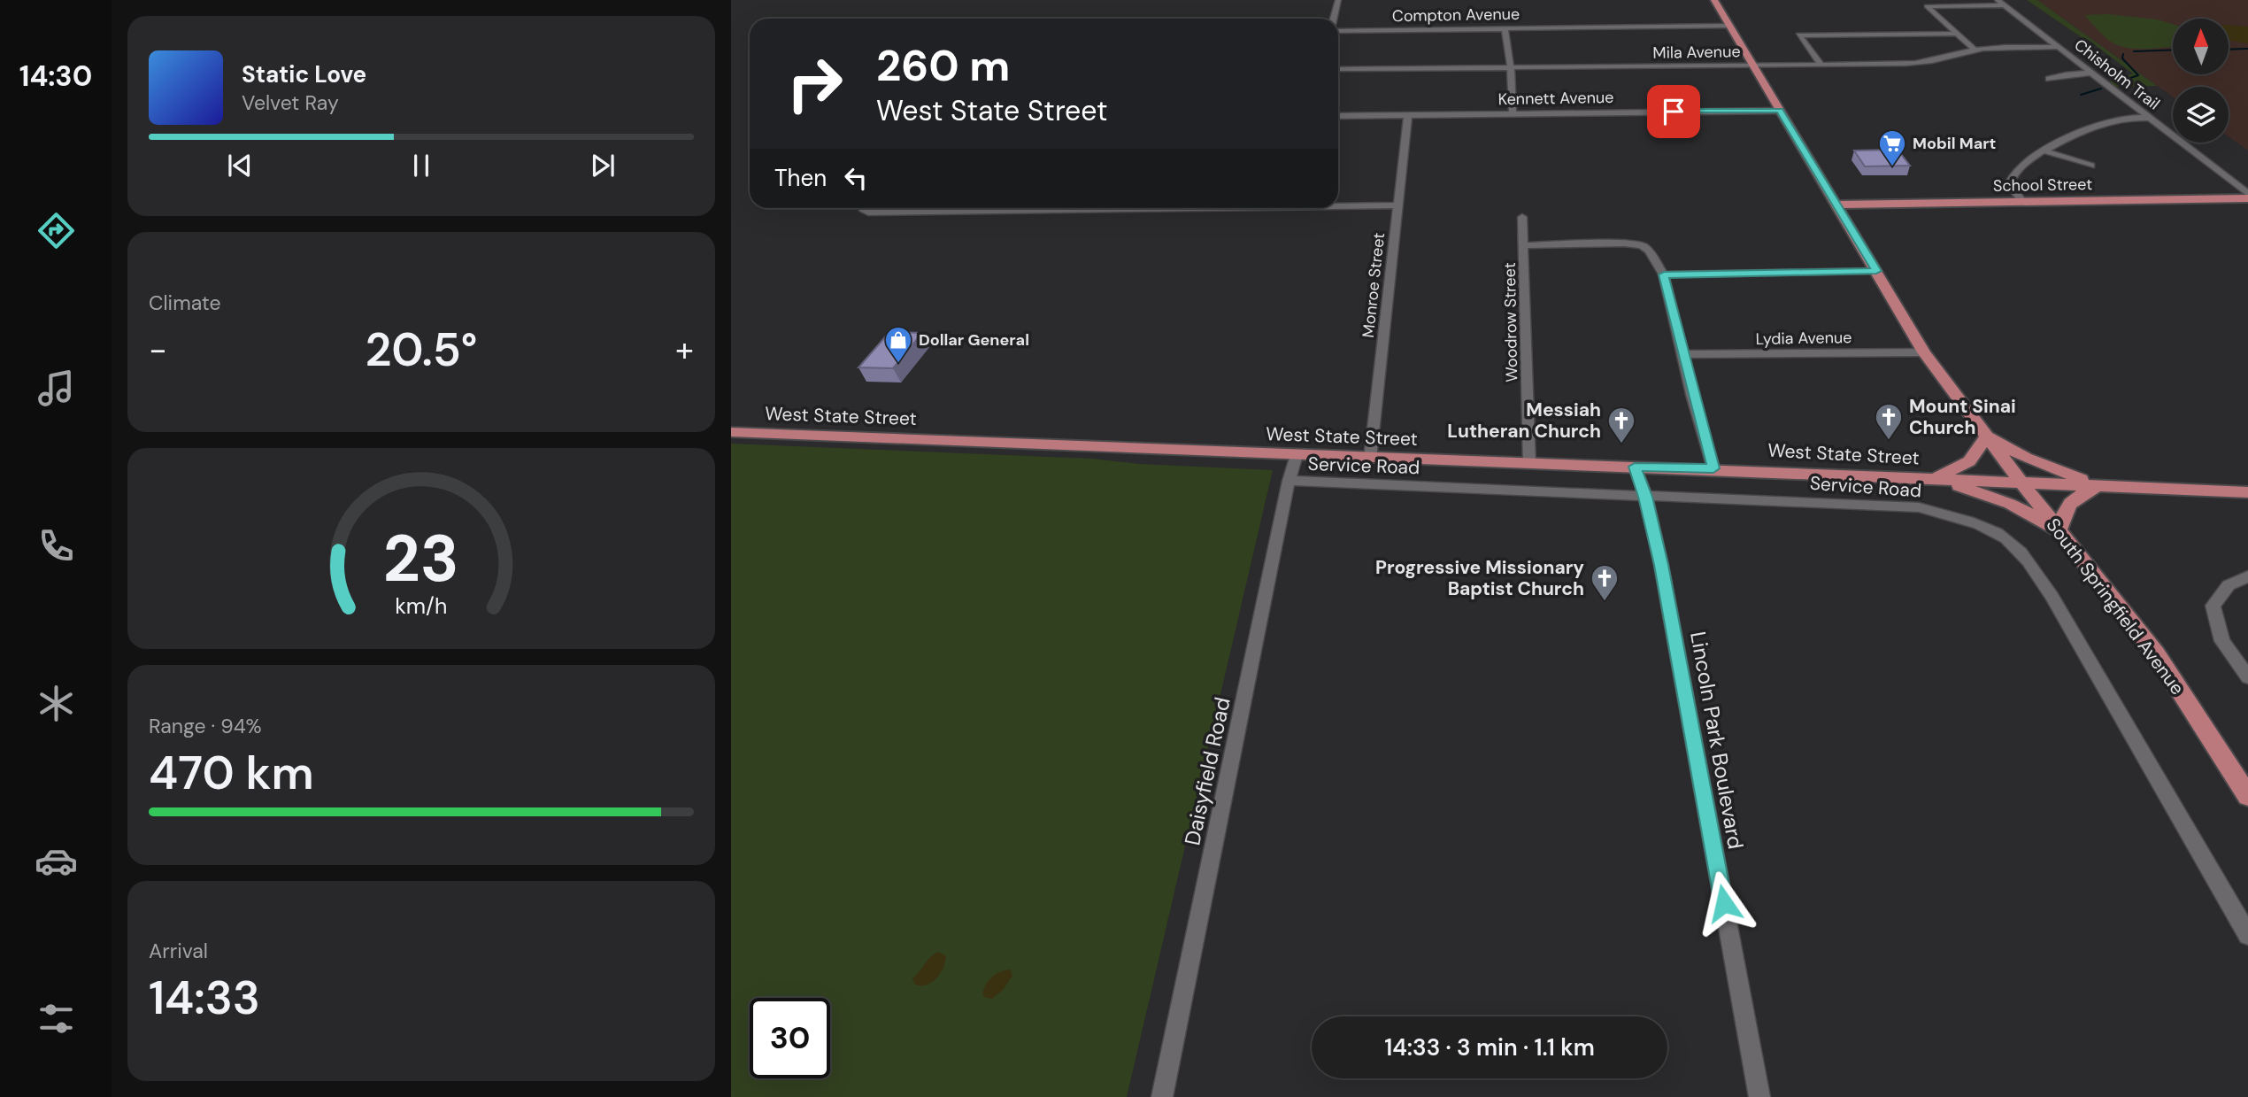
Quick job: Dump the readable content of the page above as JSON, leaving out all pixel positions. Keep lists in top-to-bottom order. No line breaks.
{"streets":{"main road":["School Street","West State Street","South Springfield Avenue"],"street":["Compton Avenue","Mila Avenue","Chisholm Trail","Kennett Avenue","Monroe Street","Woodrow Street","Lydia Avenue","Service Road","Lincoln Park Boulevard","Daisyfield Road"]},"crossings":[["Compton Avenue","South Springfield Avenue"],["Mila Avenue","Chisholm Trail"],["Mila Avenue","South Springfield Avenue"],["Chisholm Trail","School Street"],["Kennett Avenue","Monroe Street"],["Kennett Avenue","South Springfield Avenue"],["School Street","South Springfield Avenue"],["Monroe Street","West State Street"],["Woodrow Street","West State Street"],["Lydia Avenue","South Springfield Avenue"],["West State Street","South Springfield Avenue"],["West State Street","Lincoln Park Boulevard"],["West State Street","Daisyfield Road"],["Service Road","Lincoln Park Boulevard"],["Service Road","Daisyfield Road"]],"places":{"supermarket":["Mobil Mart"],"shop":["Dollar General"],"church":["Mount Sinai Church","Messiah Lutheran Church","Progressive Missionary Baptist Church"]},"north":"top","page":{"tabs":"14:30","turn":["260 m","West State Street"],"song":["Static Love","Velvet Ray"],"then":"Then","tile":["Climate",["Range · 94%","470 km"],["Arrival","14:33"]],"heat":["−","20.5°","+"],"limit":"30","trip":"14:33 · 3 min · 1.1 km","gauge":["23","km/h"]}}
